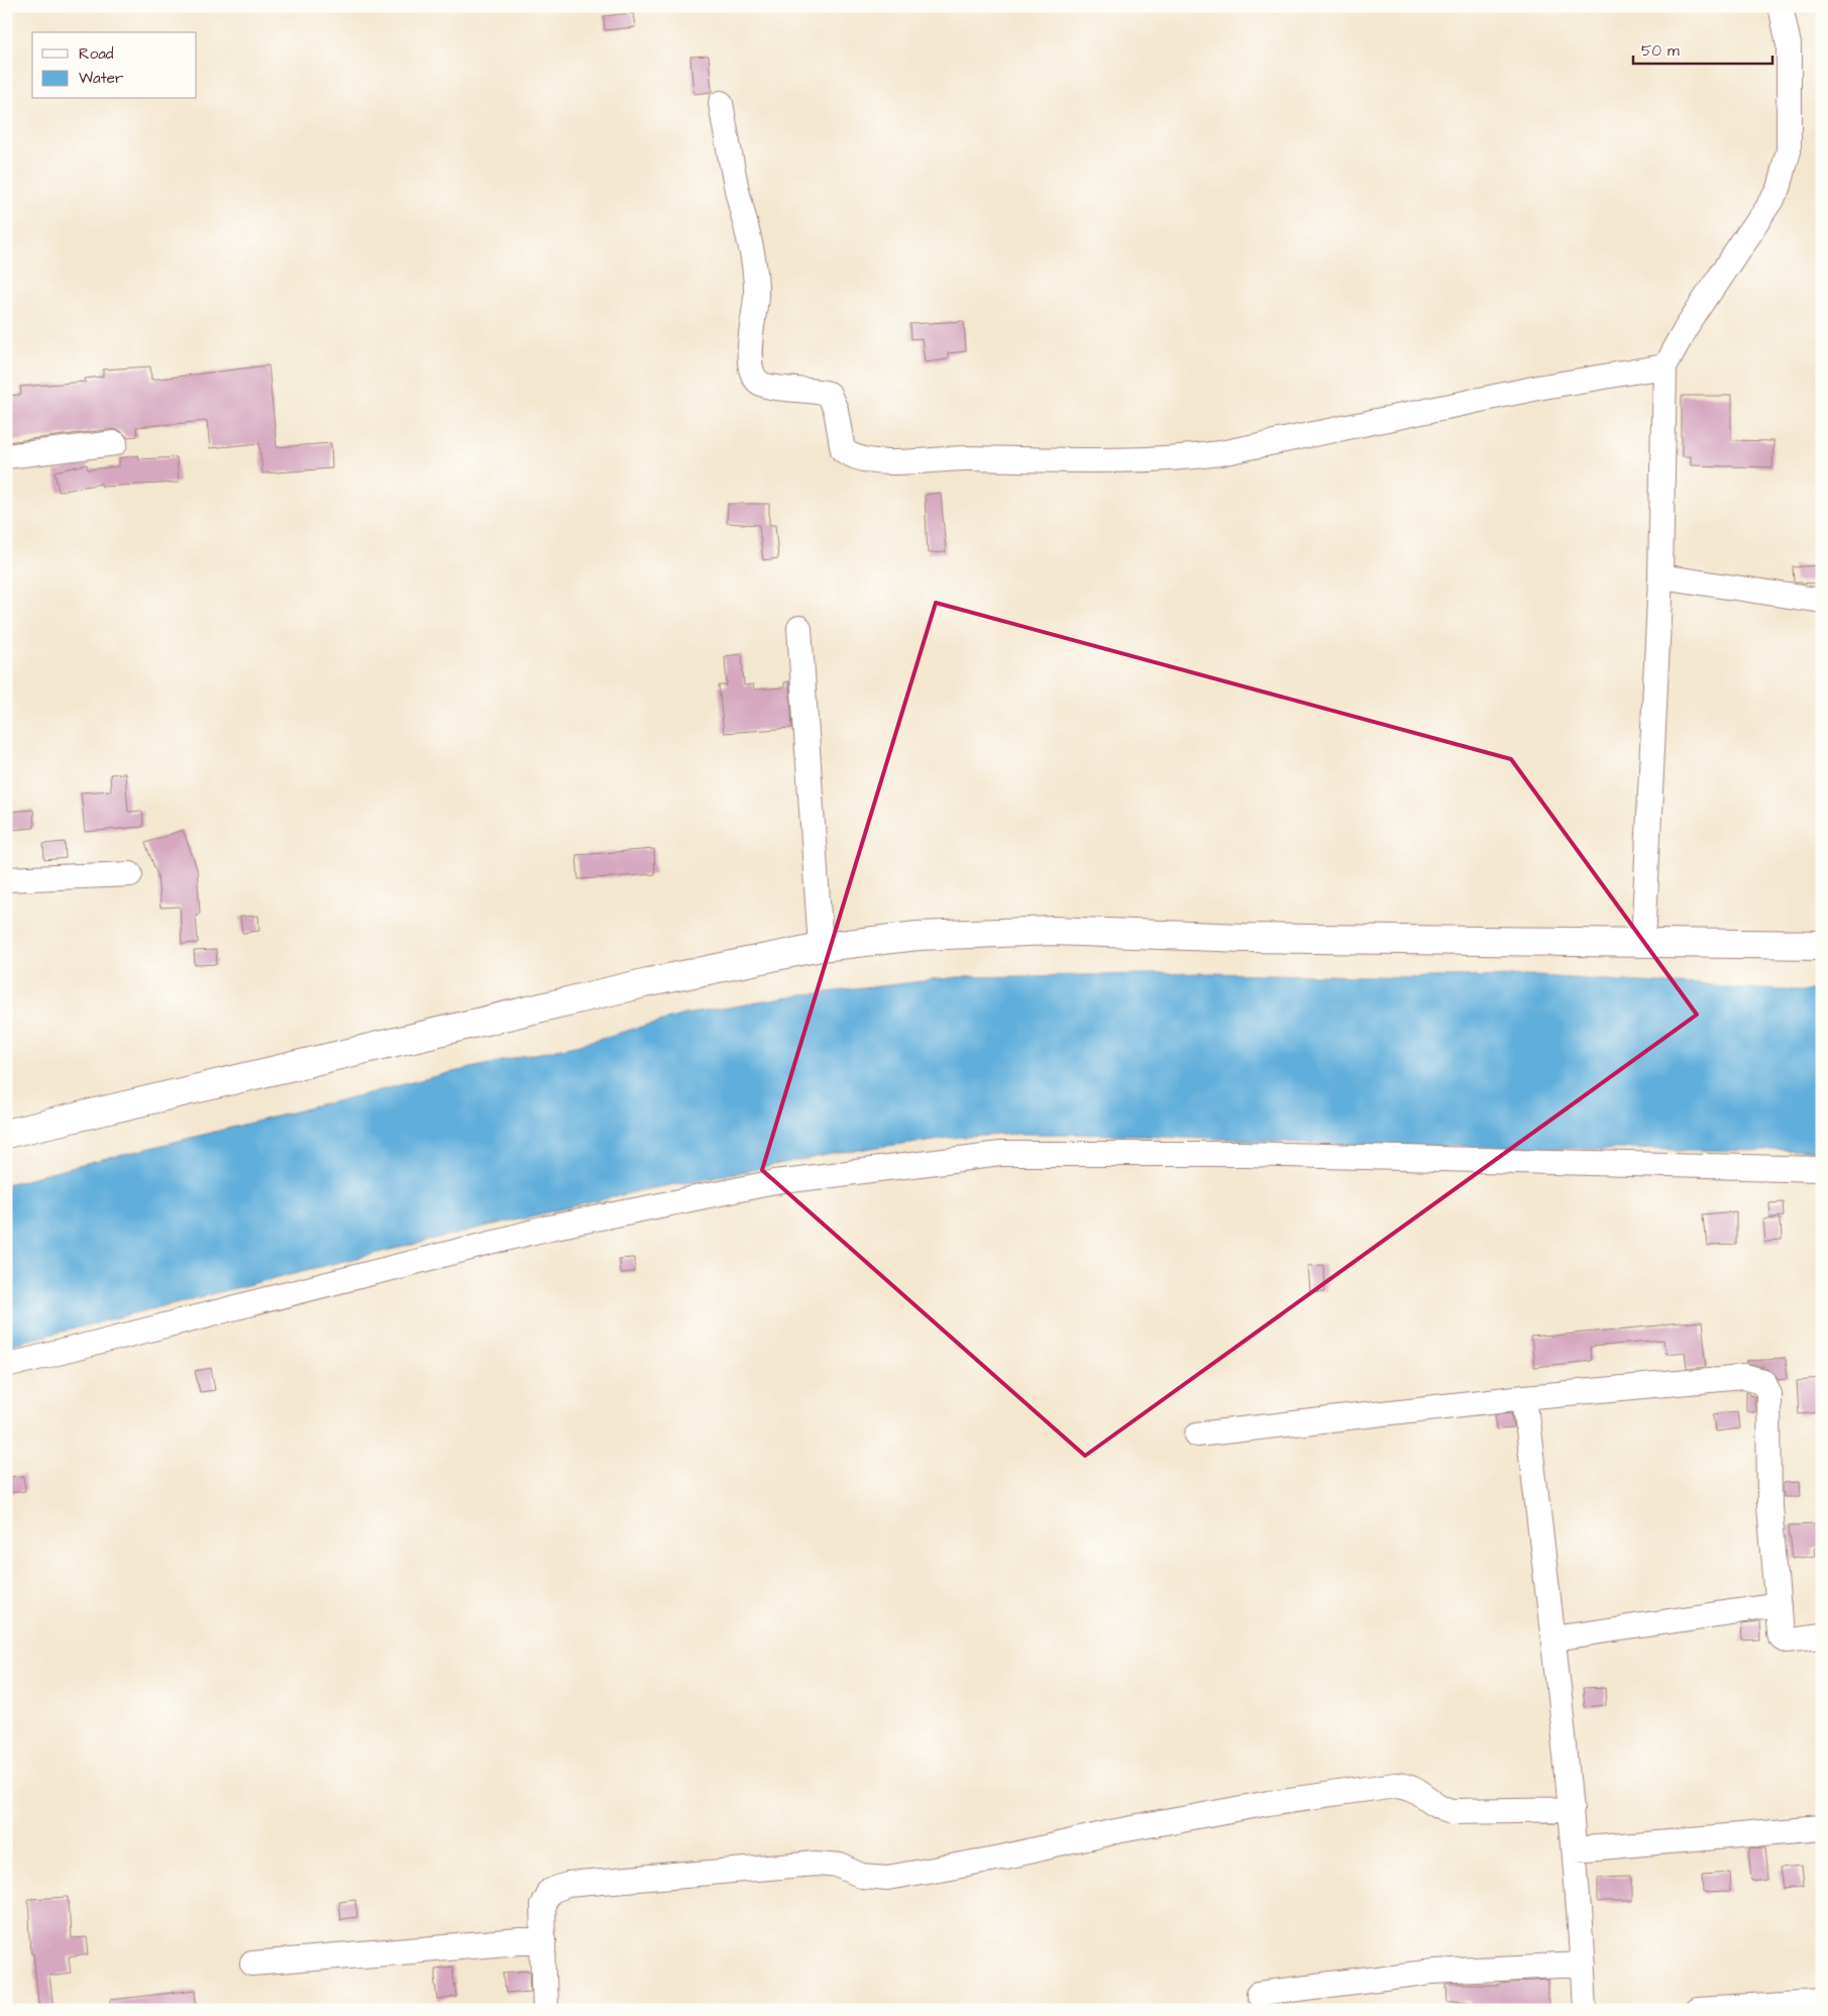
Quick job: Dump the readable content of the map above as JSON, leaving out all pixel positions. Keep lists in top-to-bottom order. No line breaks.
{"legend":["Road","Water"],"scale_bar":"50 m"}
